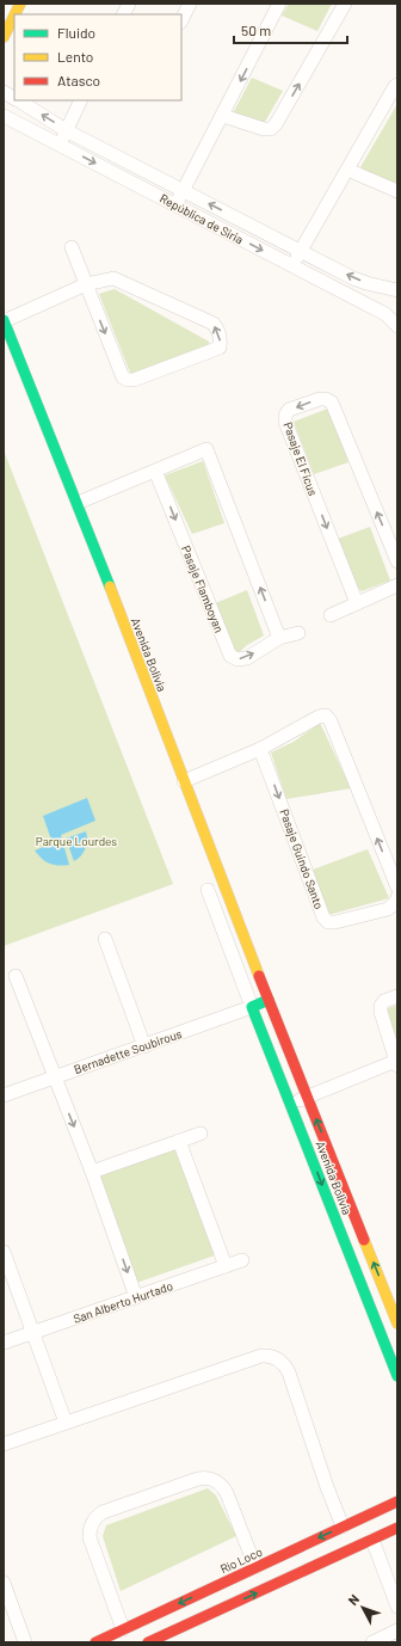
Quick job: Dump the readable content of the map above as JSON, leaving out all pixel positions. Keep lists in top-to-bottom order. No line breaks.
{"streets":{"street":["República de Siria","Pasaje El Ficus","Pasaje Flamboyan","Avenida Bolivia","Pasaje Guindo Santo","Bernadette Soubirous","San Alberto Hurtado","Río Loco"]},"crossings":[["Avenida Bolivia","Bernadette Soubirous"]],"one_way":["Pasaje Flamboyan"],"parks":["Parque Lourdes"],"legend":["Fluido","Lento","Atasco"],"scale_bar":"50 m","north":"top left"}
